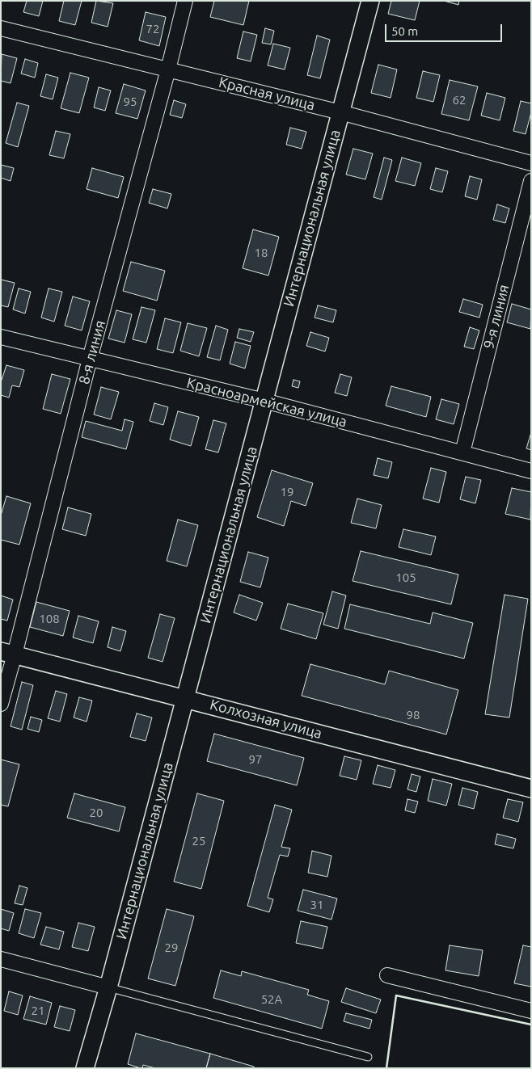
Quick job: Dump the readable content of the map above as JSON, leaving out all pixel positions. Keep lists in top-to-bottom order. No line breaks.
{"streets":{"street":["Красная улица","Интернациональная улица","9-я линия","8-я линия","Красноармейская улица","Колхозная улица"]},"crossings":[["Красная улица","Интернациональная улица"],["Красная улица","8-я линия"],["Интернациональная улица","Красноармейская улица"],["Интернациональная улица","Колхозная улица"],["9-я линия","Красноармейская улица"],["8-я линия","Красноармейская улица"],["8-я линия","Колхозная улица"]],"house_numbers":["72","62","95","18","19","105","108","98","97","20","25","31","29","52А","21"],"scale_bar":"50 m"}
